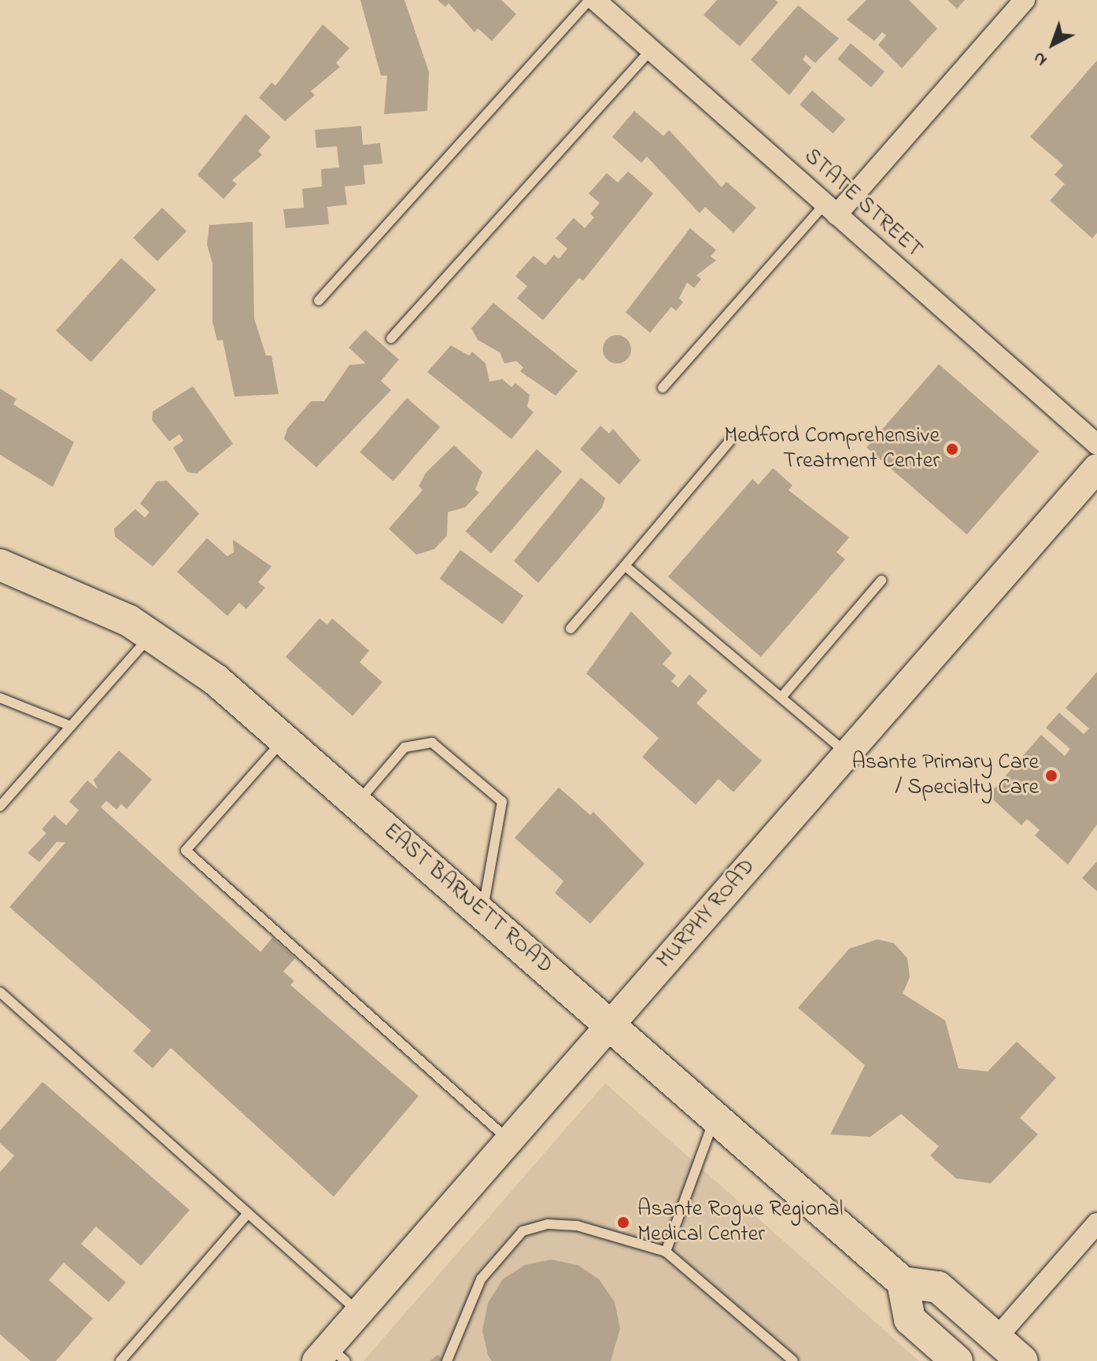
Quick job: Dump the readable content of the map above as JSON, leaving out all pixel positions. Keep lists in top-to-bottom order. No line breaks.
{"streets":{"main road":["EAST BARNETT ROAD"],"street":["STATE STREET","MURPHY ROAD"]},"crossings":[["EAST BARNETT ROAD","MURPHY ROAD"]],"places":["Medford Comprehensive Treatment Center","Asante Primary Care / Specialty Care","Asante Rogue Regional Medical Center"],"north":"bottom left"}
